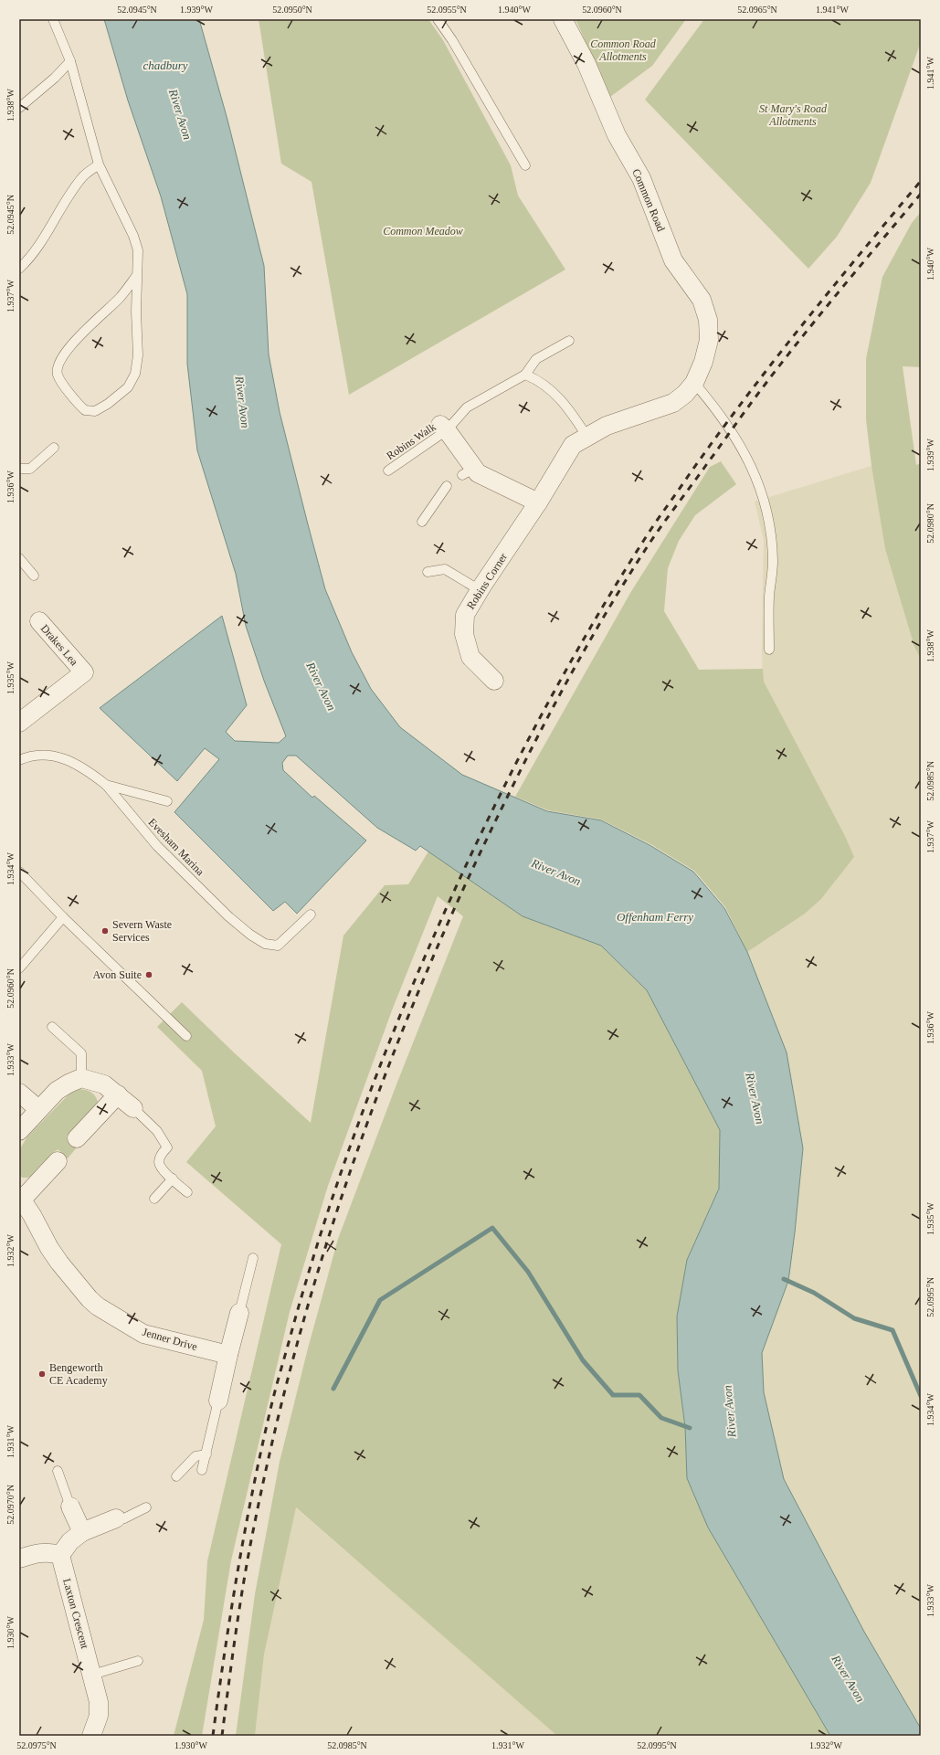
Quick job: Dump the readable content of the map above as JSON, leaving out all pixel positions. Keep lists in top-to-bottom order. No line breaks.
{"streets":{"street":["Common Road","Robins Corner","Drakes Lea","Jenner Drive","Laxton Crescent"],"lane":["Robins Walk","Evesham Marina"]},"crossings":[["Common Road","Robins Corner"]],"water":["chadbury","River Avon","Offenham Ferry"],"parks":["Common Road Allotments","St Mary's Road Allotments","Common Meadow"],"places":["Severn Waste Services","Avon Suite","Bengeworth CE Academy"],"coordinates":["52.0945°N","1.939°W","52.0950°N","52.0955°N","1.940°W","52.0960°N","52.0965°N","1.941°W","1.938°W","1.937°W","1.936°W","52.0980°N","1.935°W","52.0985°N","1.934°W","1.933°W","1.932°W","52.0995°N","1.931°W","52.0970°N","1.930°W","52.0975°N"]}
